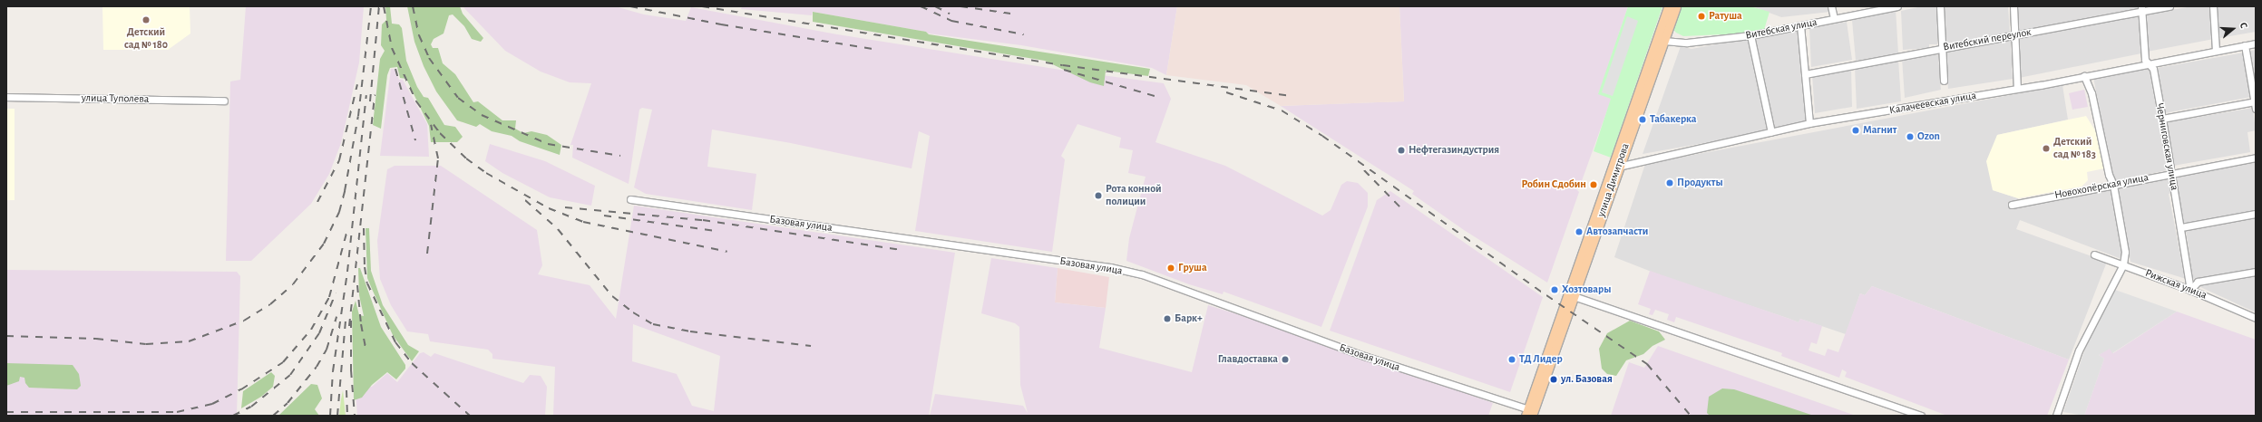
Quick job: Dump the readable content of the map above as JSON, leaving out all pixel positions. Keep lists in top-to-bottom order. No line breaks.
{"streets":{"main road":["улица Димитрова"],"street":["Витебская улица","Витебский переулок","улица Туполева","Калачеевская улица","Черниговская улица","Новохопёрская улица","Базовая улица","Рижская улица"]},"crossings":[["Витебская улица","улица Димитрова"],["Витебский переулок","Черниговская улица"],["Калачеевская улица","Черниговская улица"],["Калачеевская улица","улица Димитрова"],["Черниговская улица","Новохопёрская улица"],["Черниговская улица","Рижская улица"],["улица Димитрова","Базовая улица"]],"places":["Ратуша","Детский сад № 180","Табакерка","Магнит","Ozon","Детский сад № 183","Нефтегазиндустрия","Продукты","Робин Сдобин","Рота конной полиции","Автозапчасти","Груша","Хозтовары","Барк+","Главдоставка","ТД Лидер","ул. Базовая"],"north":"right"}
